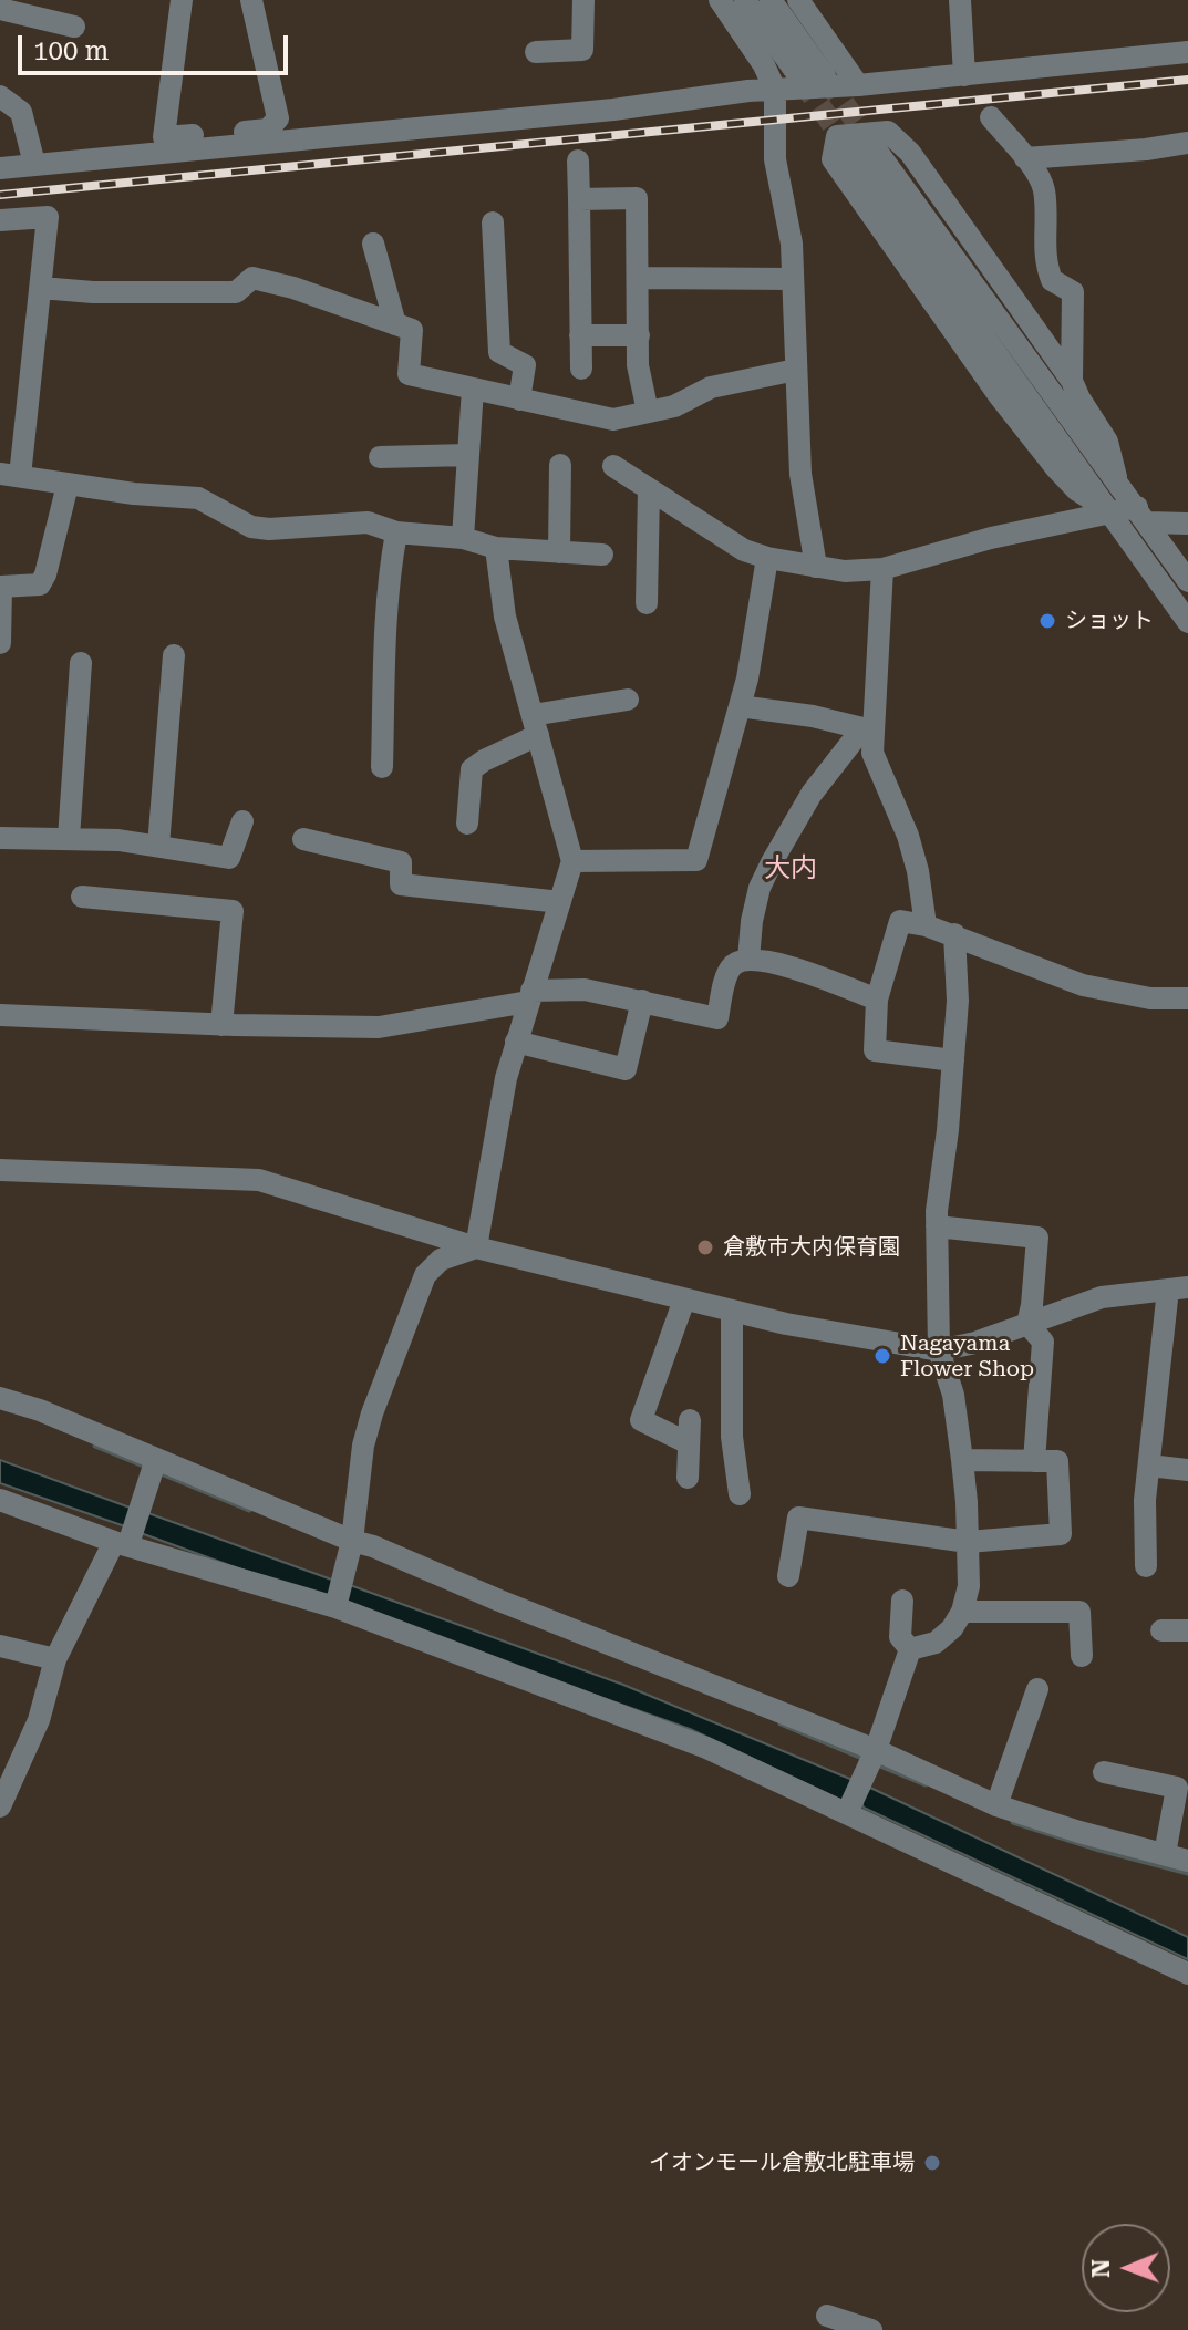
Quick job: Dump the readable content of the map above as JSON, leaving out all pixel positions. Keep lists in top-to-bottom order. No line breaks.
{"districts":["大内"],"places":["ショット","倉敷市大内保育園","Nagayama Flower Shop","イオンモール倉敷北駐車場"],"scale_bar":"100 m","north":"left"}
